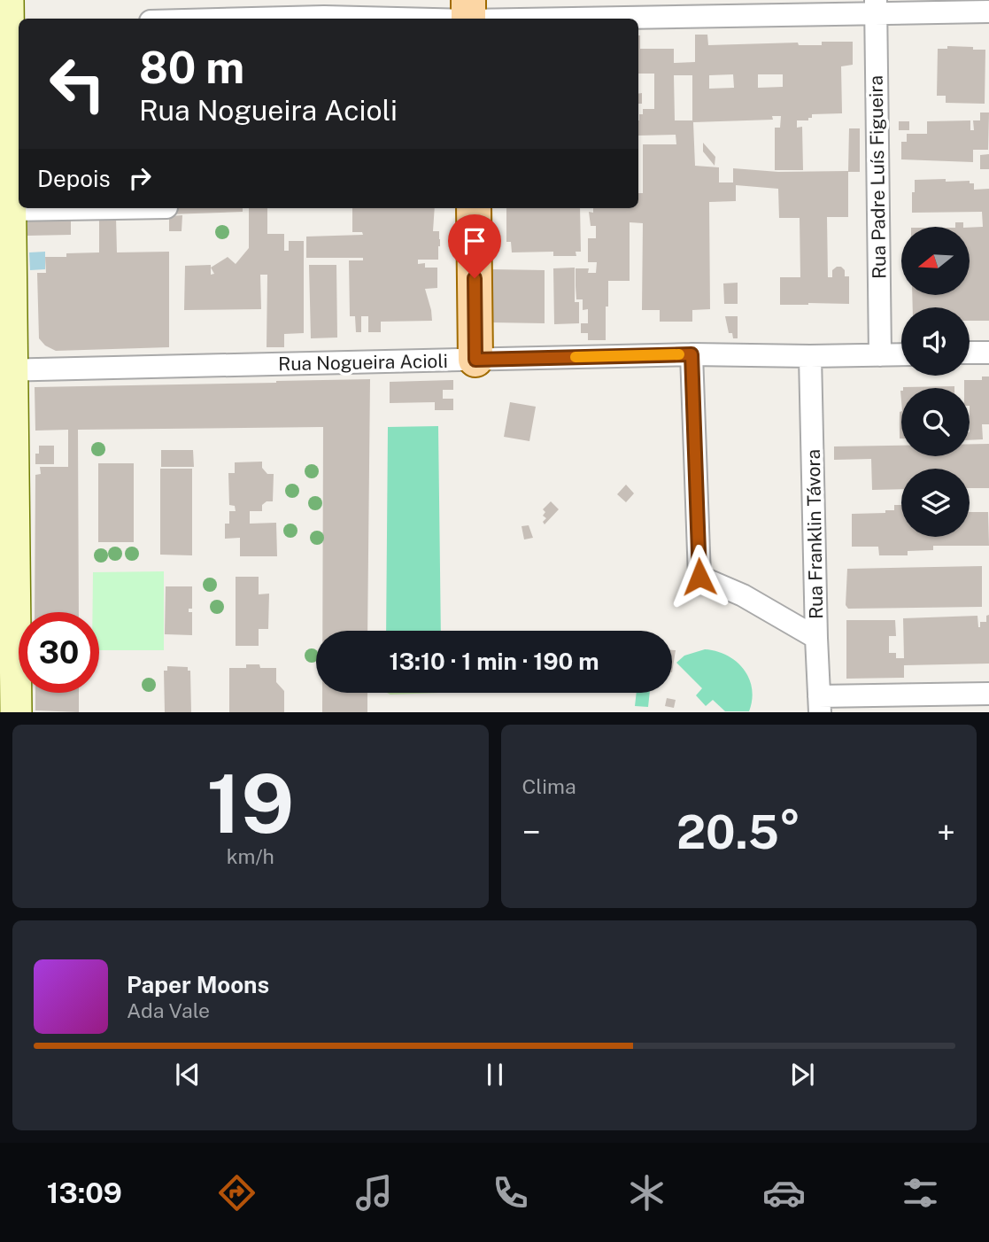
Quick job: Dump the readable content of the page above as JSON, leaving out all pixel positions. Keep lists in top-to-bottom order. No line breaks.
{"streets":{"street":["Rua Padre Luís Figueira","Rua Nogueira Acioli","Rua Franklin Távora"]},"crossings":[["Rua Padre Luís Figueira","Rua Nogueira Acioli"],["Rua Nogueira Acioli","Rua Franklin Távora"]],"north":"left","page":{"turn":["80 m","Rua Nogueira Acioli"],"then":"Depois","limit":"30","trip":"13:10 · 1 min · 190 m","tile":[["19","km/h"],"Clima"],"heat":["−","20.5°","+"],"song":["Paper Moons","Ada Vale"],"tabs":"13:09"}}
